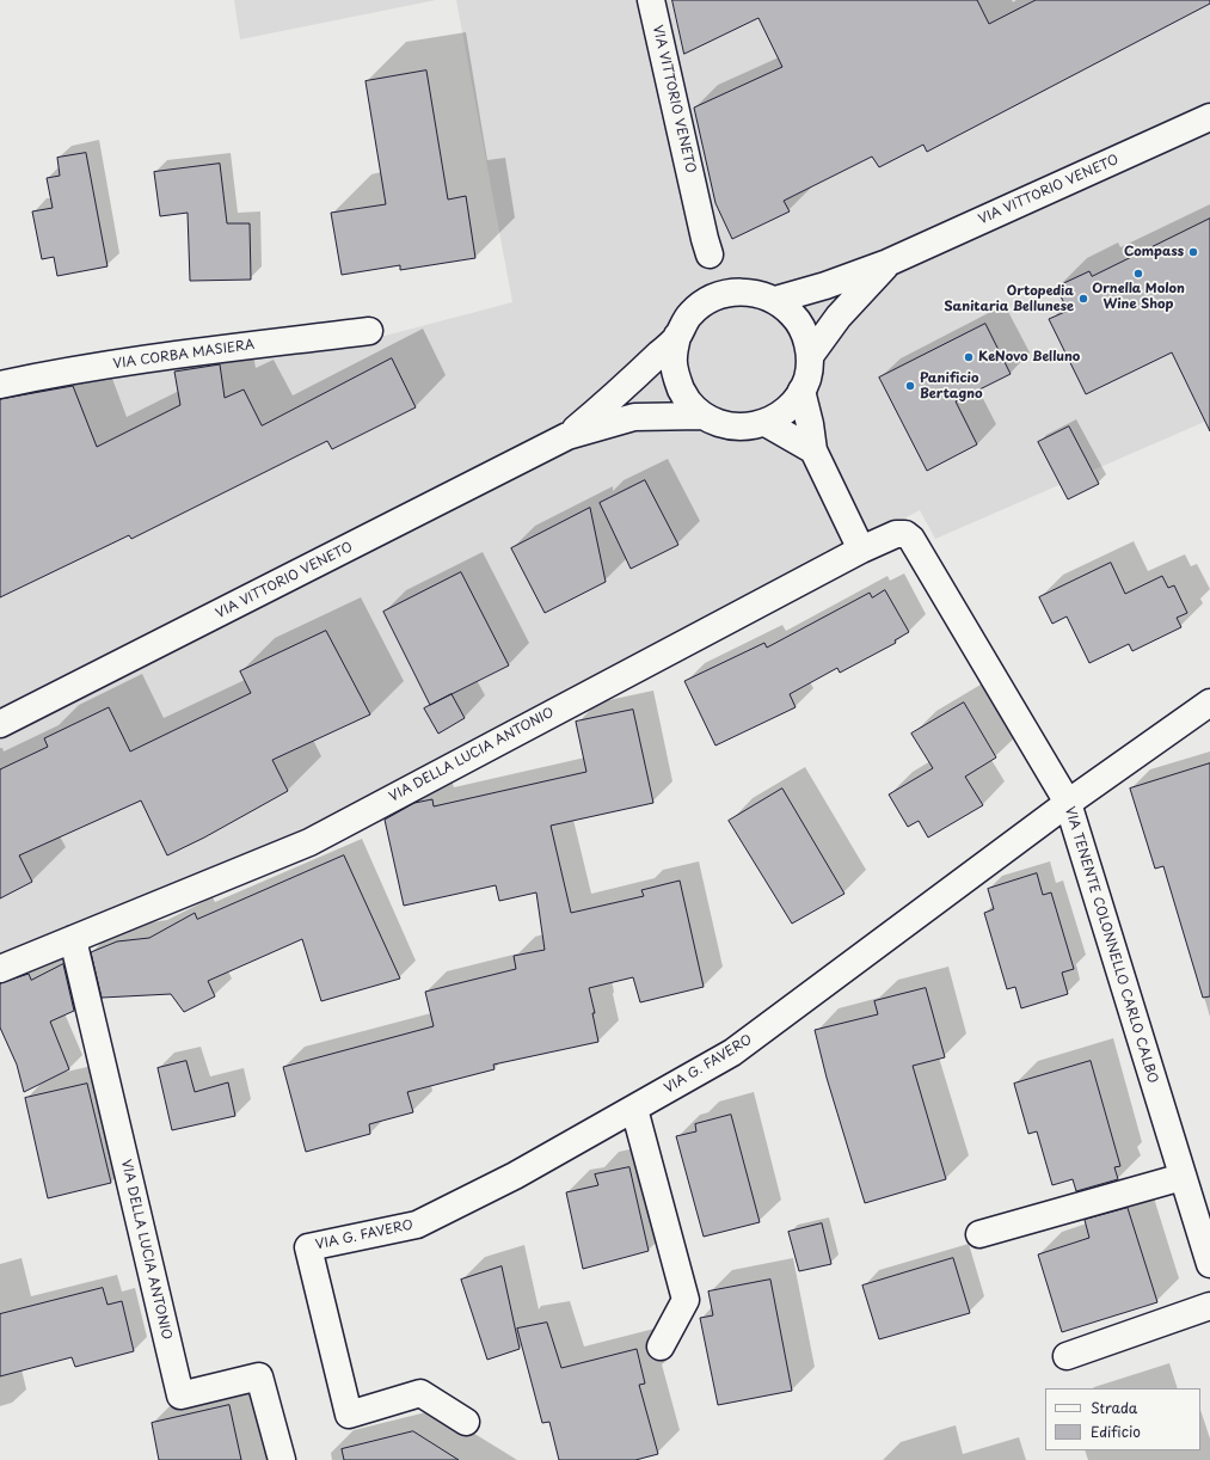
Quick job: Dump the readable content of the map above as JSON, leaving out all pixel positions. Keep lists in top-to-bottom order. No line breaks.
{"streets":{"street":["VIA VITTORIO VENETO","VIA CORBA MASIERA","VIA DELLA LUCIA ANTONIO","VIA TENENTE COLONNELLO CARLO CALBO","VIA G. FAVERO"]},"crossings":[["VIA DELLA LUCIA ANTONIO","VIA TENENTE COLONNELLO CARLO CALBO"],["VIA TENENTE COLONNELLO CARLO CALBO","VIA G. FAVERO"]],"places":["Compass","Ornella Molon Wine Shop","Ortopedia Sanitaria Bellunese","KeNovo Belluno","Panificio Bertagno"],"legend":["Strada","Edificio"]}
